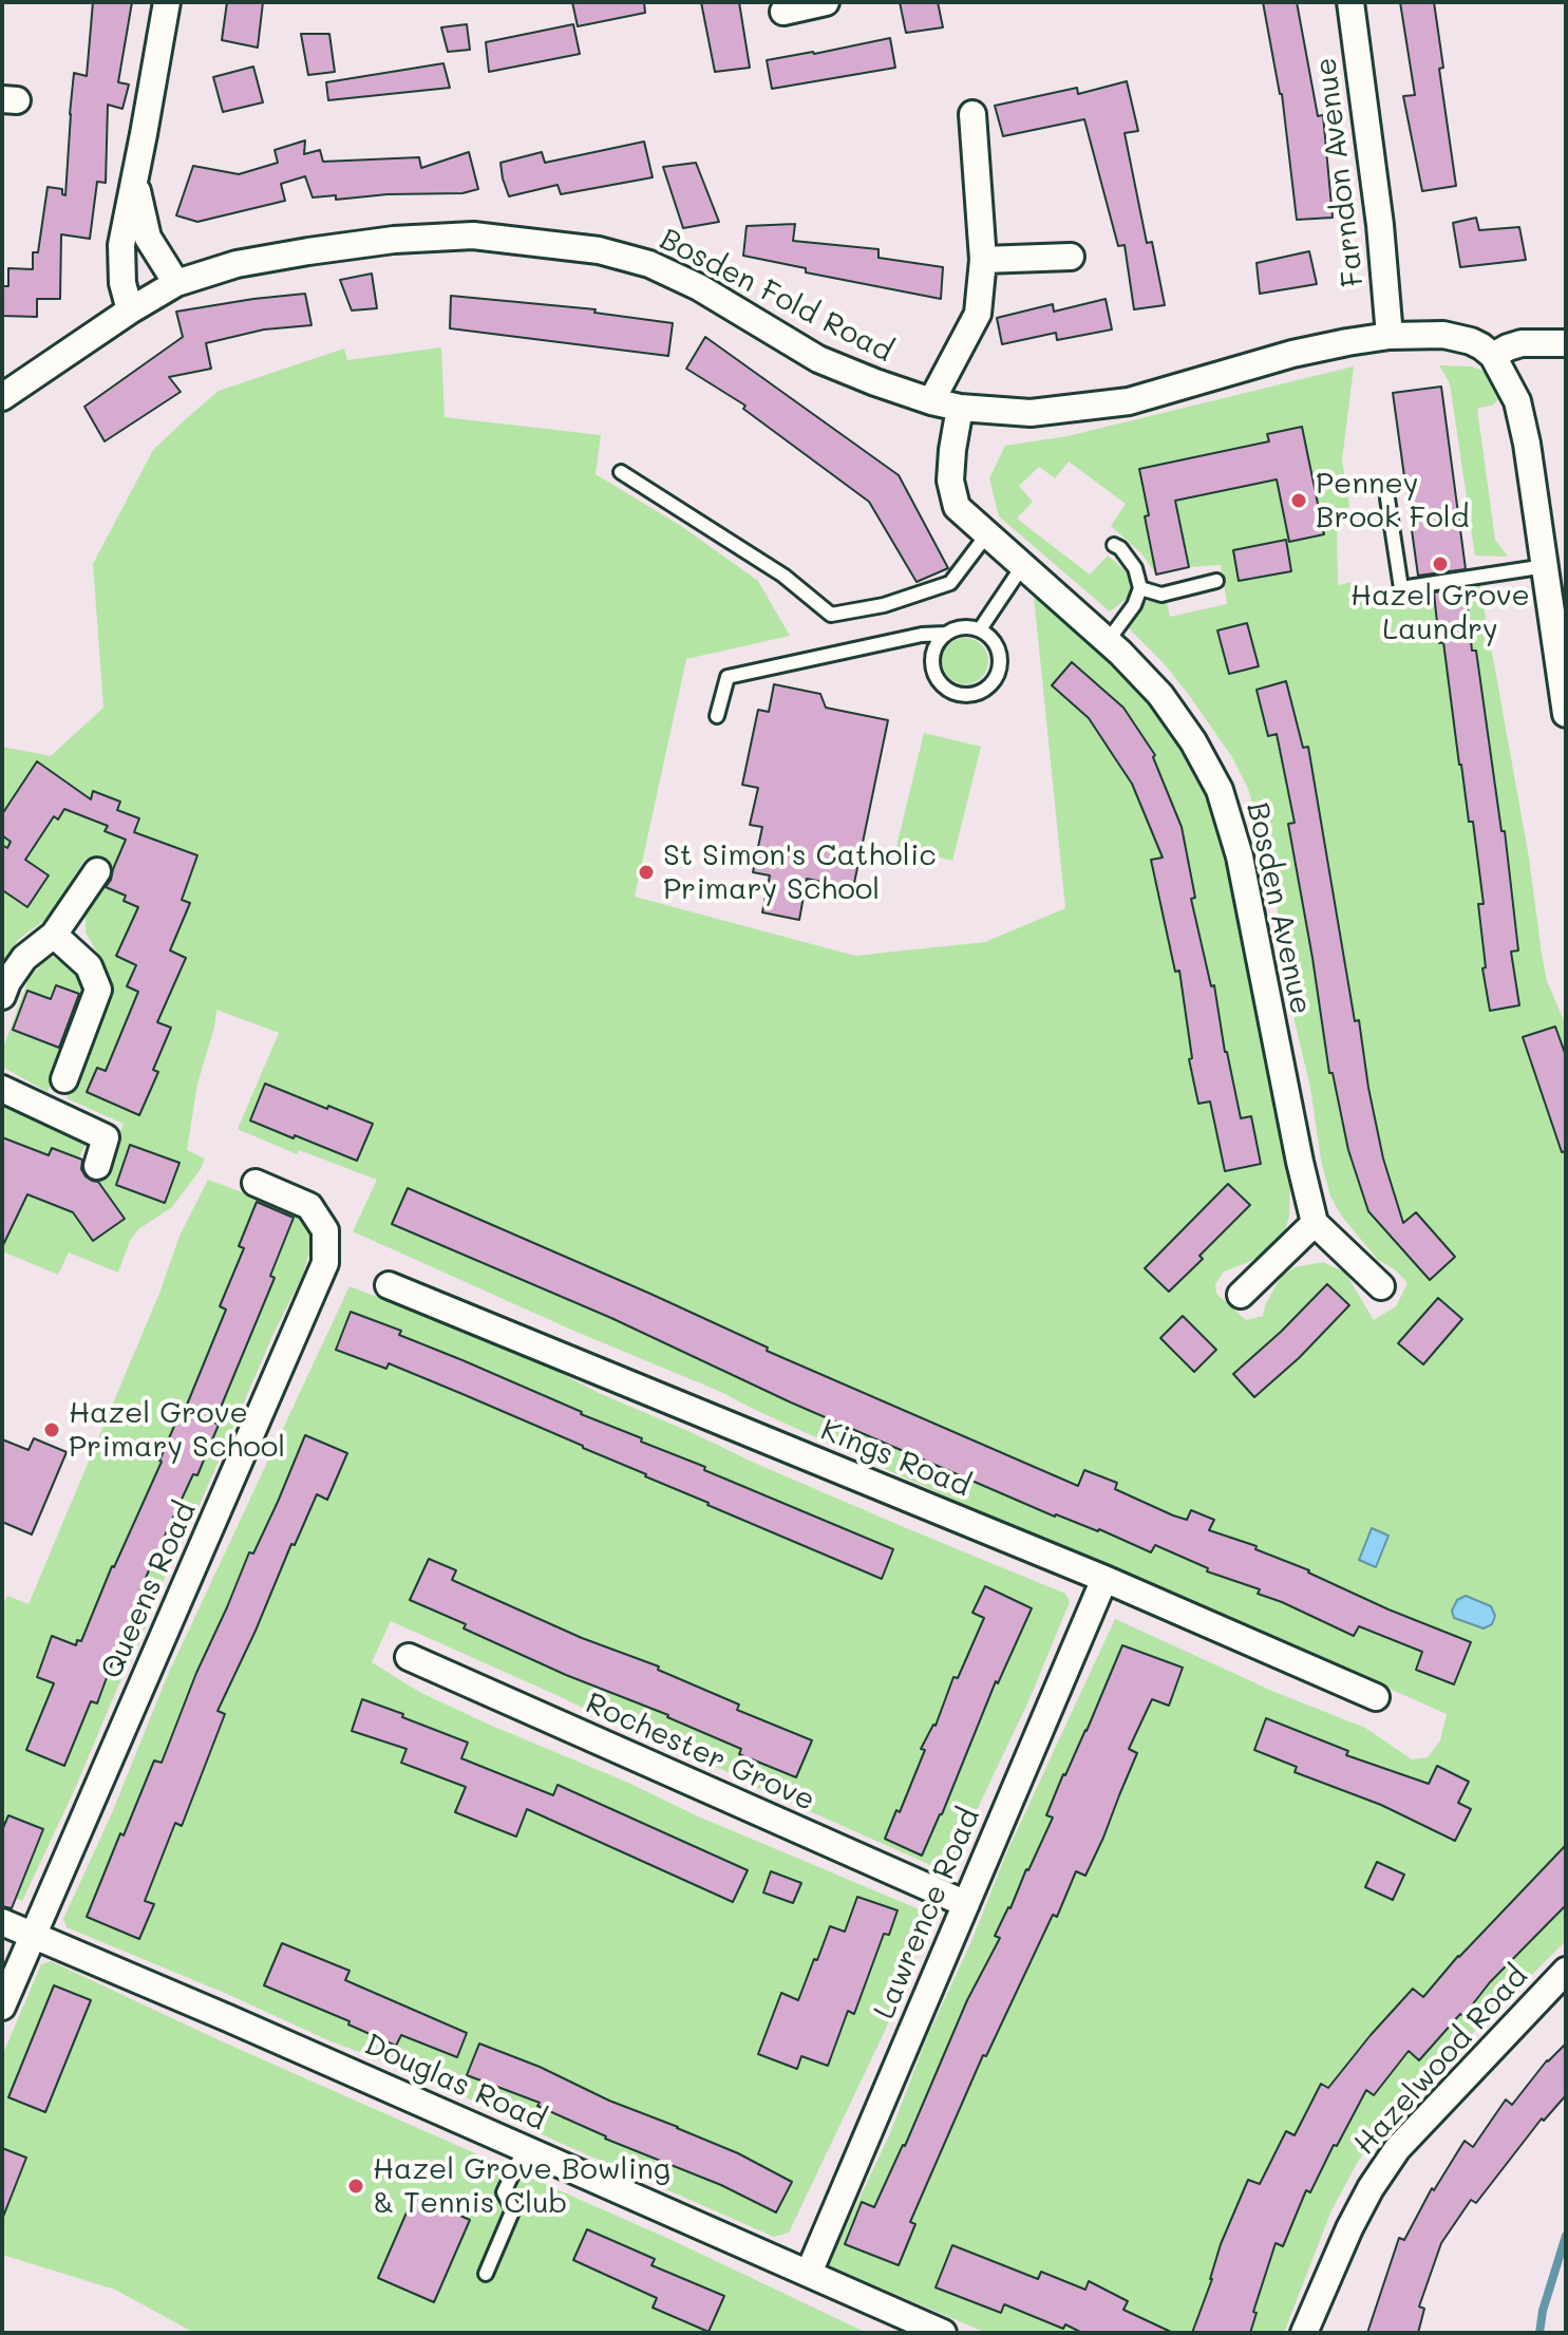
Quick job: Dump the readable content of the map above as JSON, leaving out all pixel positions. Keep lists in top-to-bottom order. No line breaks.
{"streets":{"street":["Farndon Avenue","Bosden Fold Road","Bosden Avenue","Kings Road","Queens Road","Rochester Grove","Lawrence Road","Hazelwood Road","Douglas Road"]},"crossings":[["Farndon Avenue","Bosden Fold Road"],["Bosden Fold Road","Bosden Avenue"],["Kings Road","Lawrence Road"],["Queens Road","Douglas Road"],["Rochester Grove","Lawrence Road"],["Lawrence Road","Douglas Road"]],"places":["Penney Brook Fold","Hazel Grove Laundry","St Simon's Catholic Primary School","Hazel Grove Primary School","Hazel Grove Bowling & Tennis Club"]}
